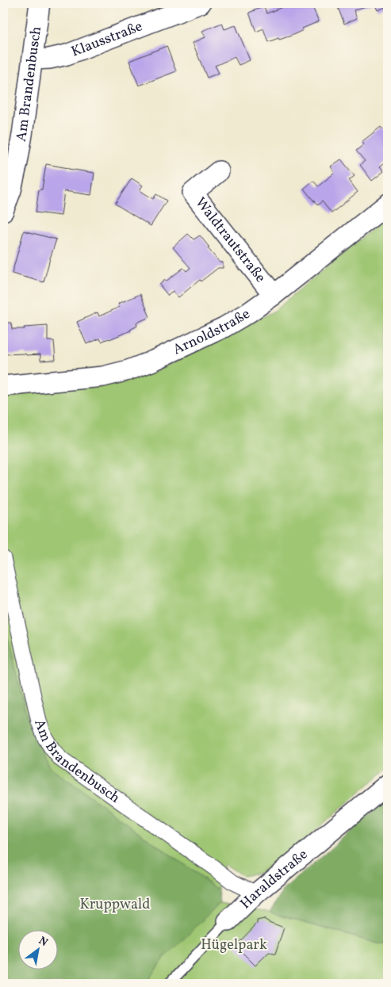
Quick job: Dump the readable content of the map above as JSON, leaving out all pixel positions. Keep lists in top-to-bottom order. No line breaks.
{"streets":{"street":["Klausstraße","Am Brandenbusch","Waldtrautstraße","Arnoldstraße","Haraldstraße"]},"crossings":[["Klausstraße","Am Brandenbusch"],["Am Brandenbusch","Haraldstraße"],["Waldtrautstraße","Arnoldstraße"]],"parks":["Kruppwald","Hügelpark"],"north":"top right"}
